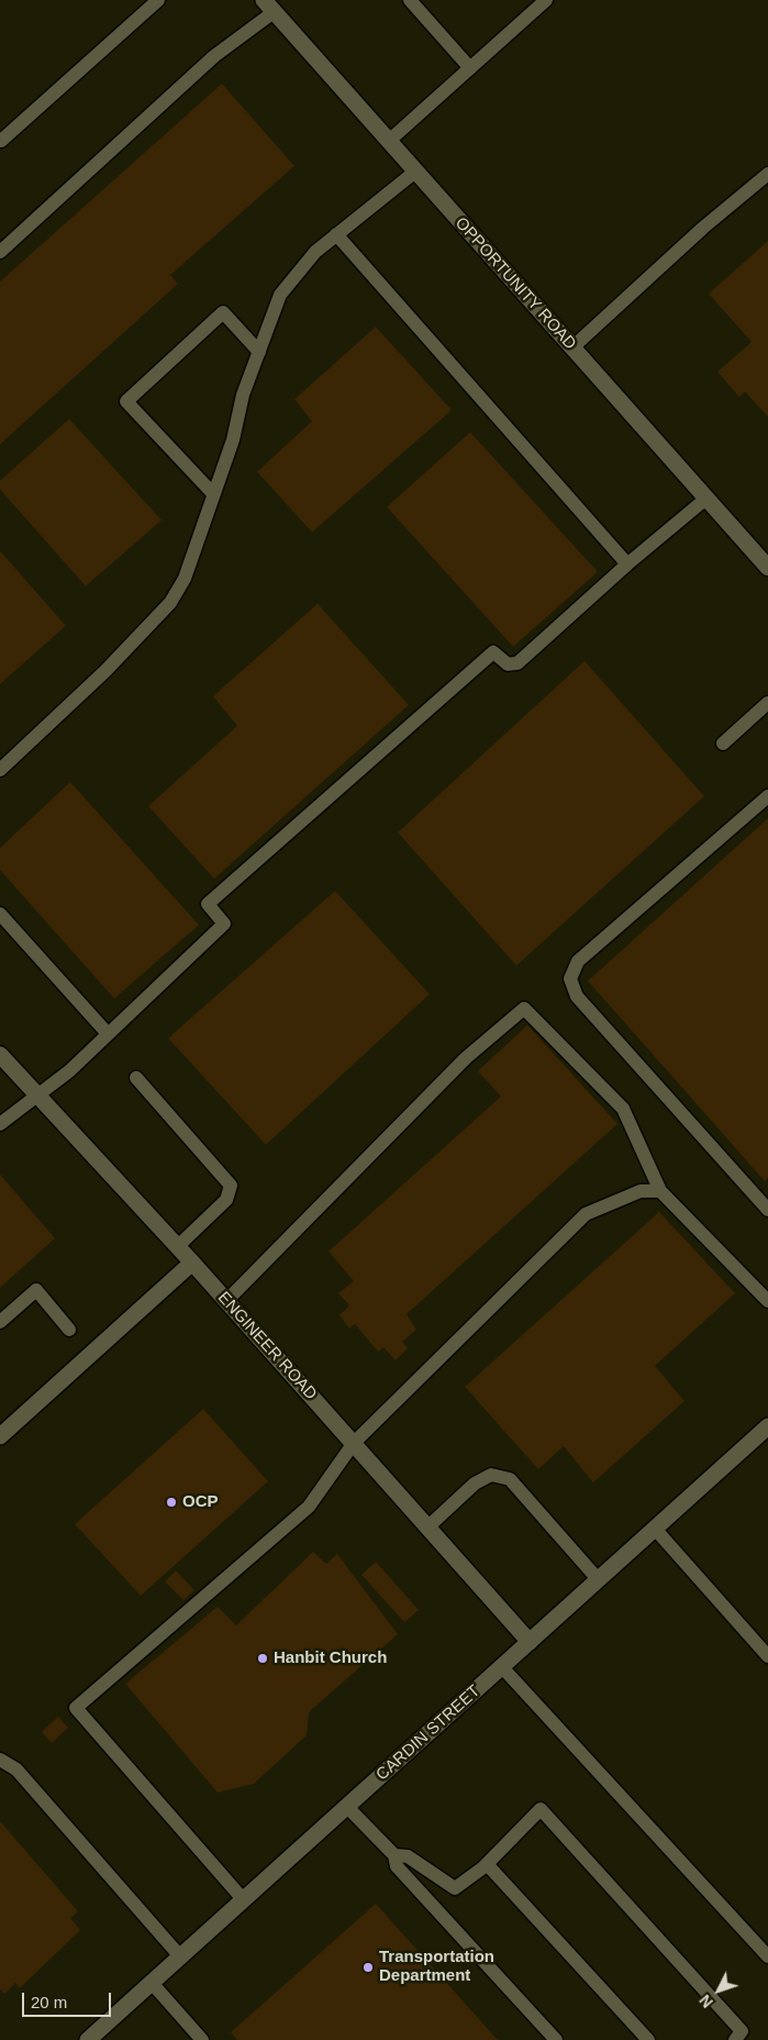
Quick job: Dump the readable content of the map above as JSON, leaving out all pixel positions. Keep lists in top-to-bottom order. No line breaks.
{"streets":{"street":["OPPORTUNITY ROAD","ENGINEER ROAD","CARDIN STREET"]},"crossings":[["ENGINEER ROAD","CARDIN STREET"]],"places":["OCP","Hanbit Church","Transportation Department"],"scale_bar":"20 m","north":"bottom left"}
